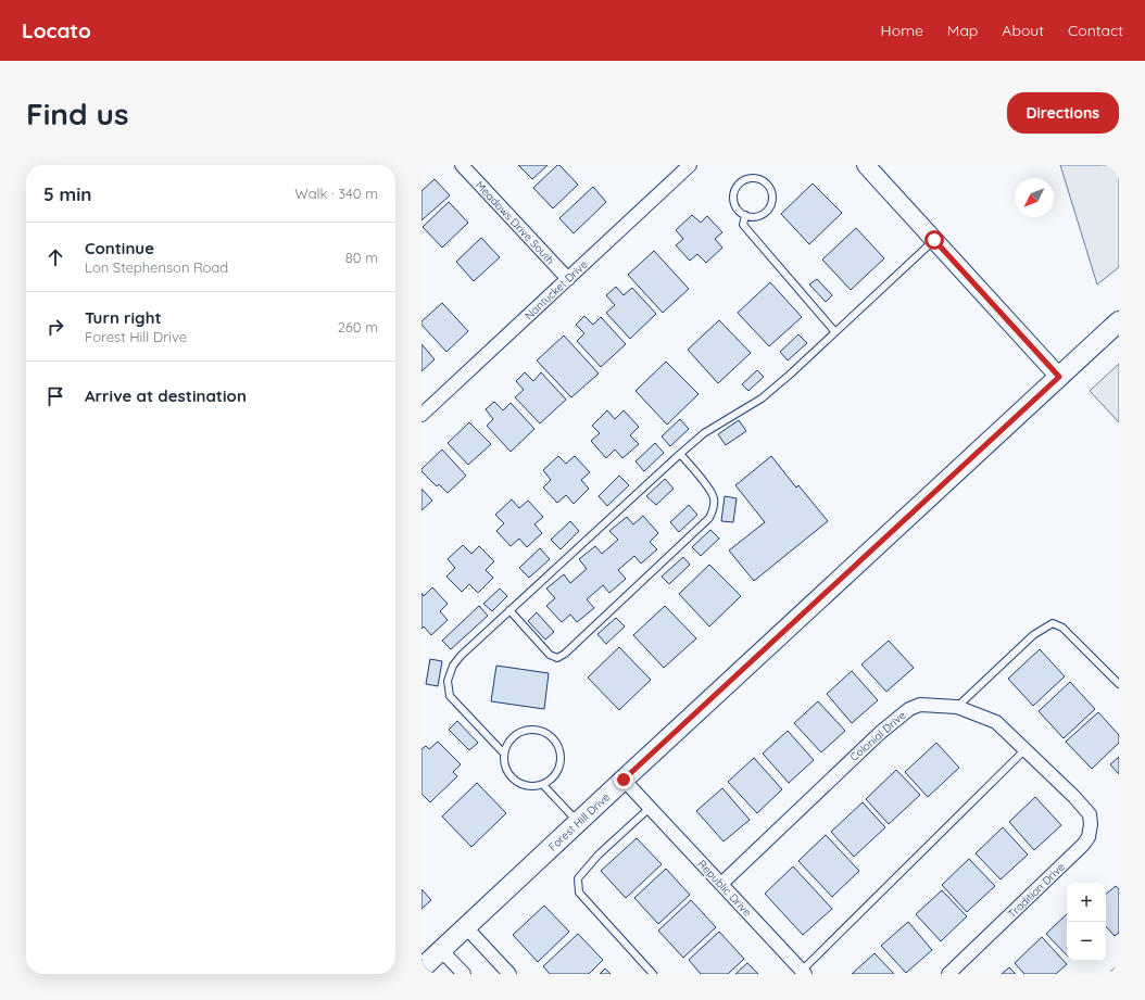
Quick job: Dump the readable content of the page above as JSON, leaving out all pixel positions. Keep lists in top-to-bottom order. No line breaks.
{"streets":{"main road":["Forest Hill Drive"],"street":["Meadows Drive South","Nantucket Drive","Colonial Drive","Republic Drive","Tradition Drive"]},"crossings":[["Meadows Drive South","Nantucket Drive"],["Colonial Drive","Republic Drive"],["Colonial Drive","Tradition Drive"]],"north":"bottom left","page":{"header":"Locato","nav":["Home","Map","About","Contact"],"buttons":"Directions","title":"Find us","heading":["5 min","Walk · 340 m"],"list":[["Continue","Lon Stephenson Road","80 m"],["Turn right","Forest Hill Drive","260 m"],"Arrive at destination"],"map_buttons":["+","−"]}}
